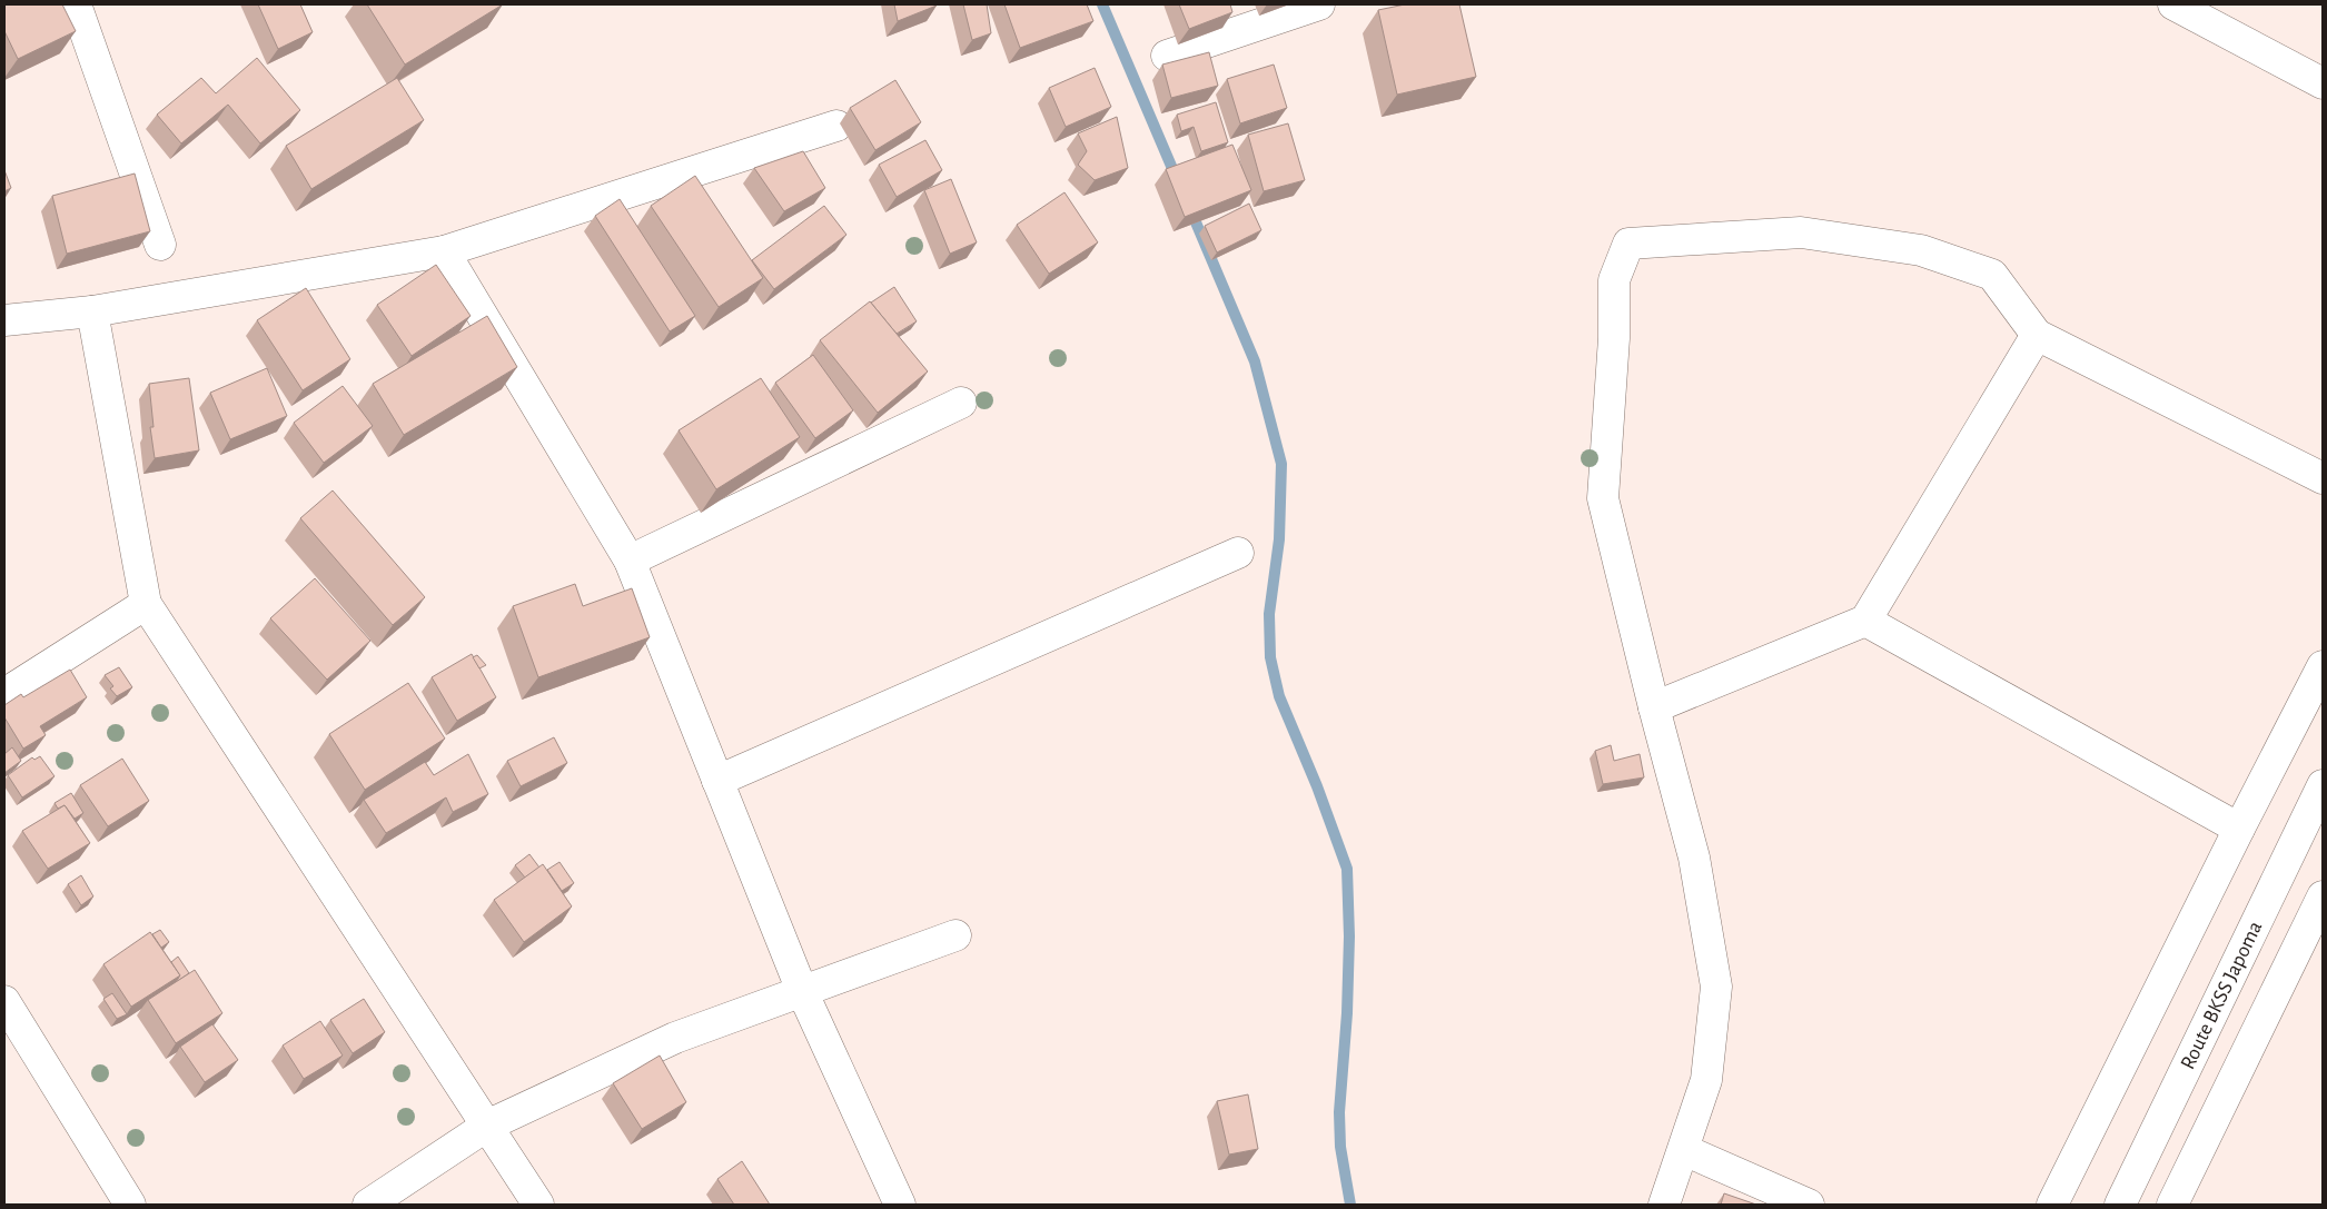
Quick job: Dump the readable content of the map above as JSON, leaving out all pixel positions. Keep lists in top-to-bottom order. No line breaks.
{"streets":{"street":["Route BKSS Japoma"]}}
